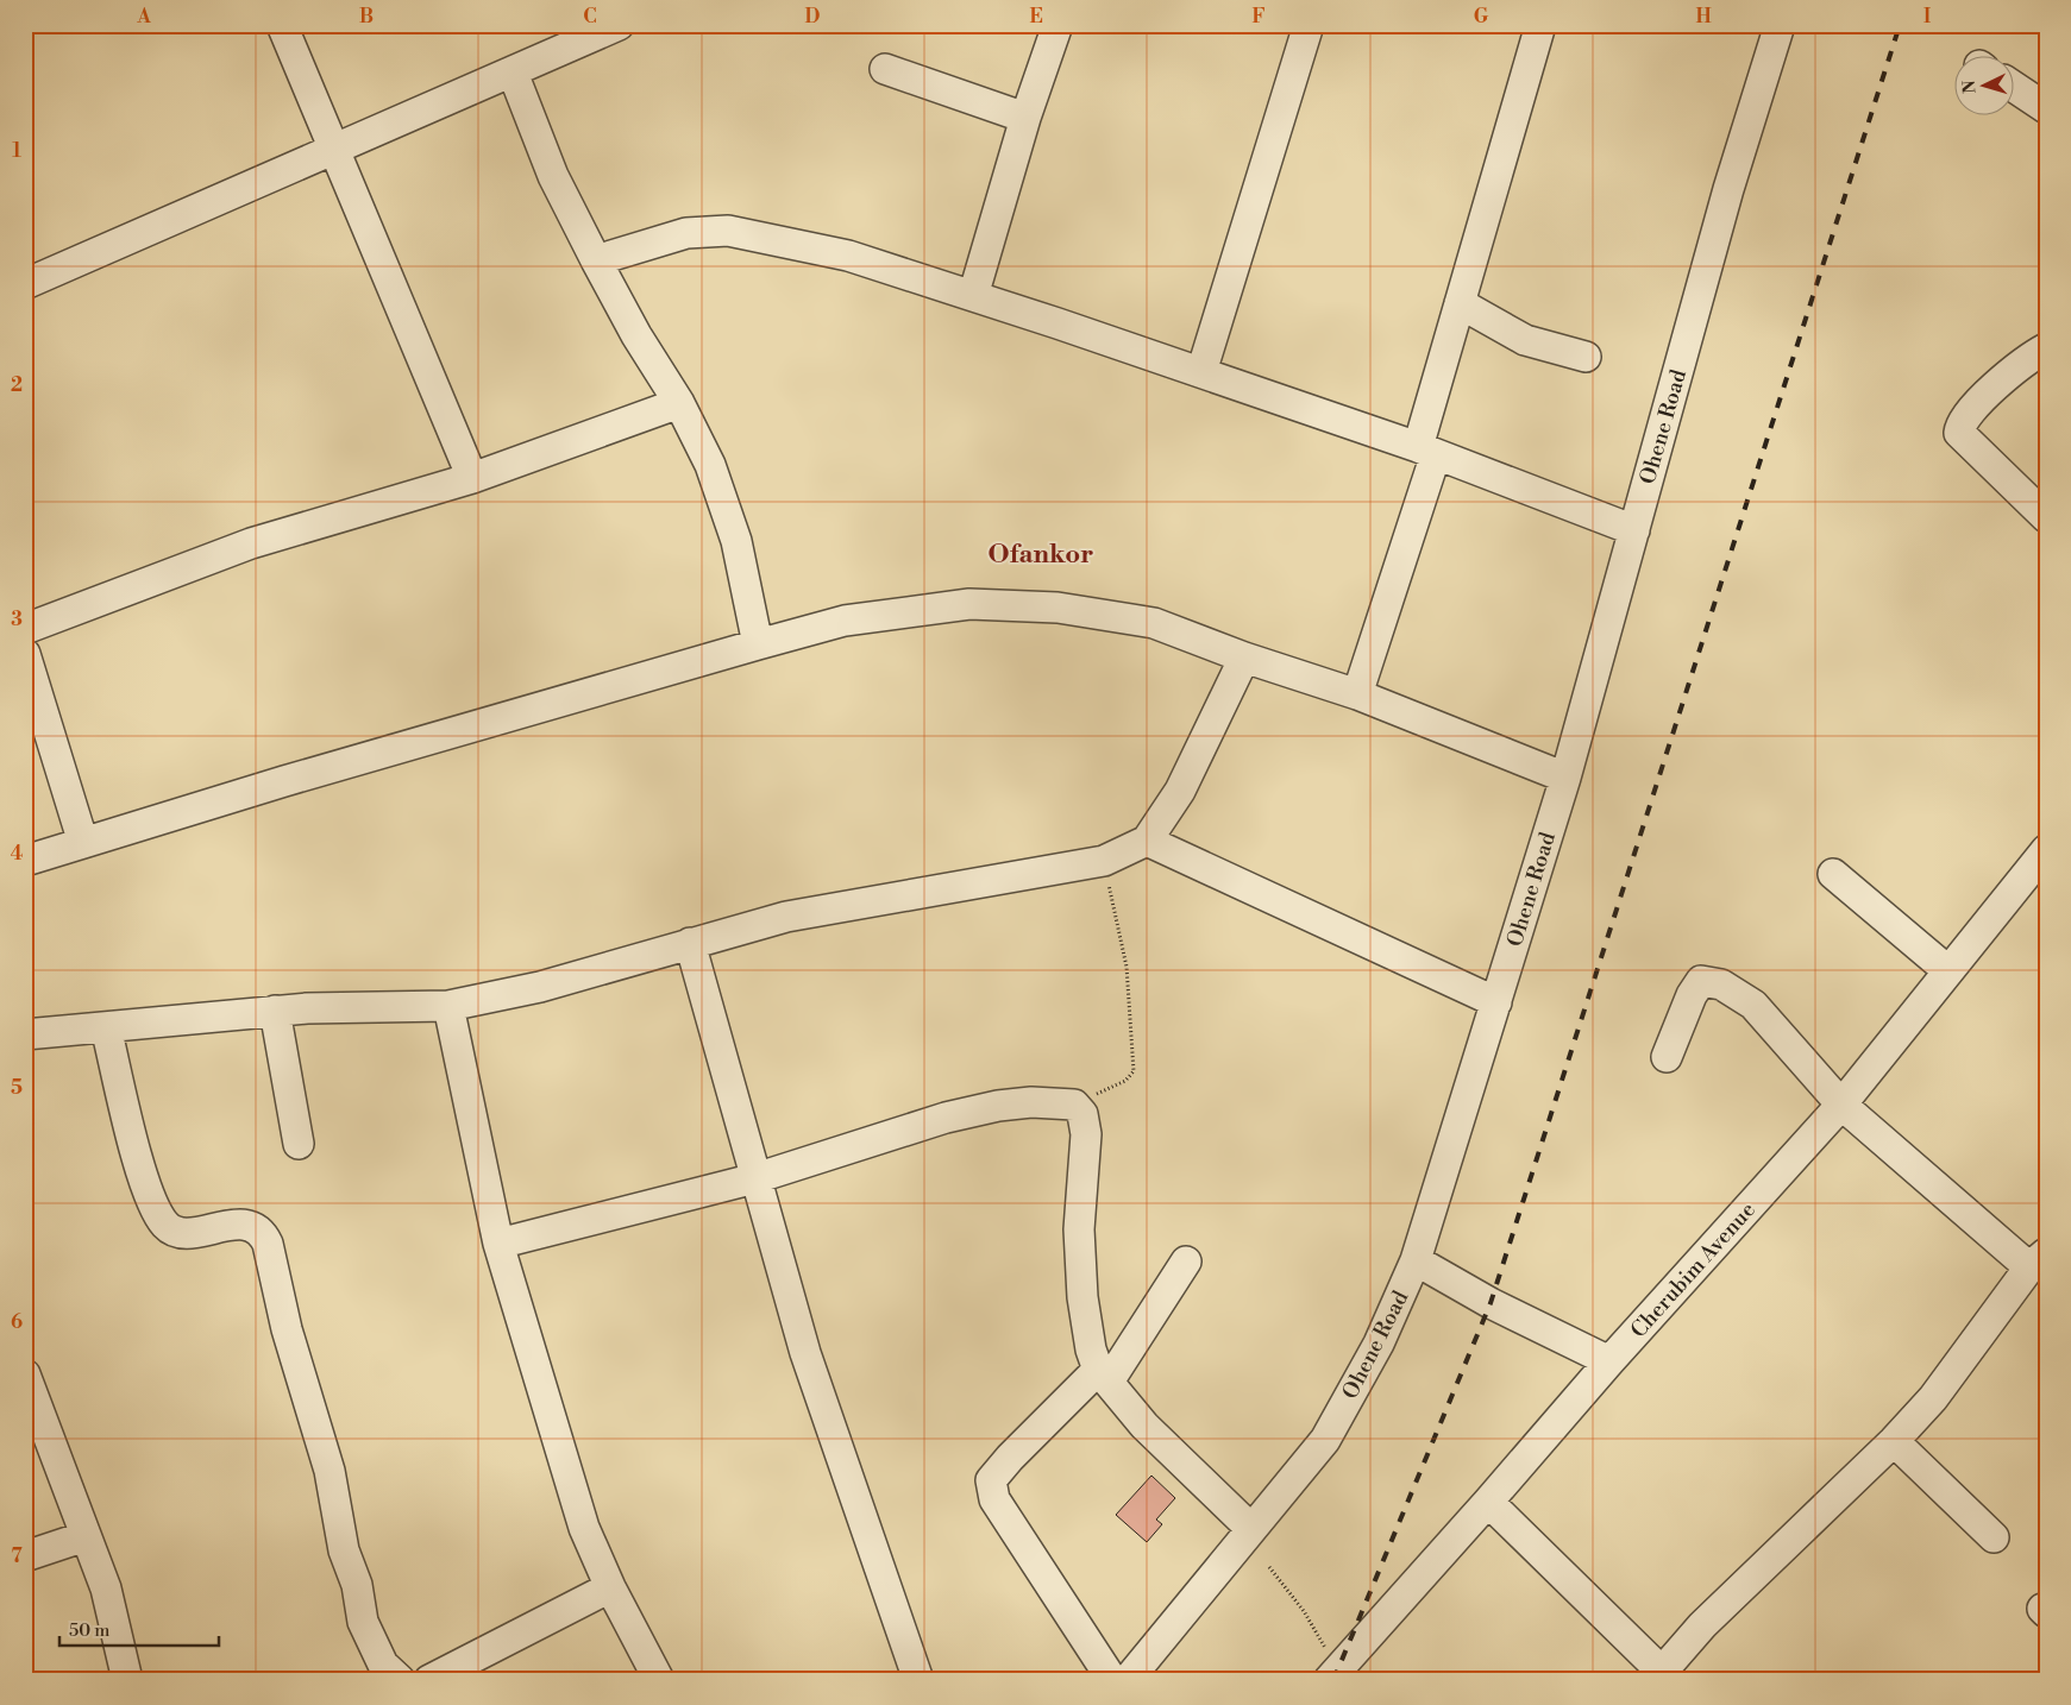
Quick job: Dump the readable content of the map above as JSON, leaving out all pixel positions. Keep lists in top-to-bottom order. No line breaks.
{"streets":{"street":["Ohene Road","Cherubim Avenue"]},"districts":["Ofankor"],"scale_bar":"50 m","north":"left","grid":{"columns":["A","B","C","D","E","F","G","H","I"],"rows":["1","2","3","4","5","6","7"]}}
